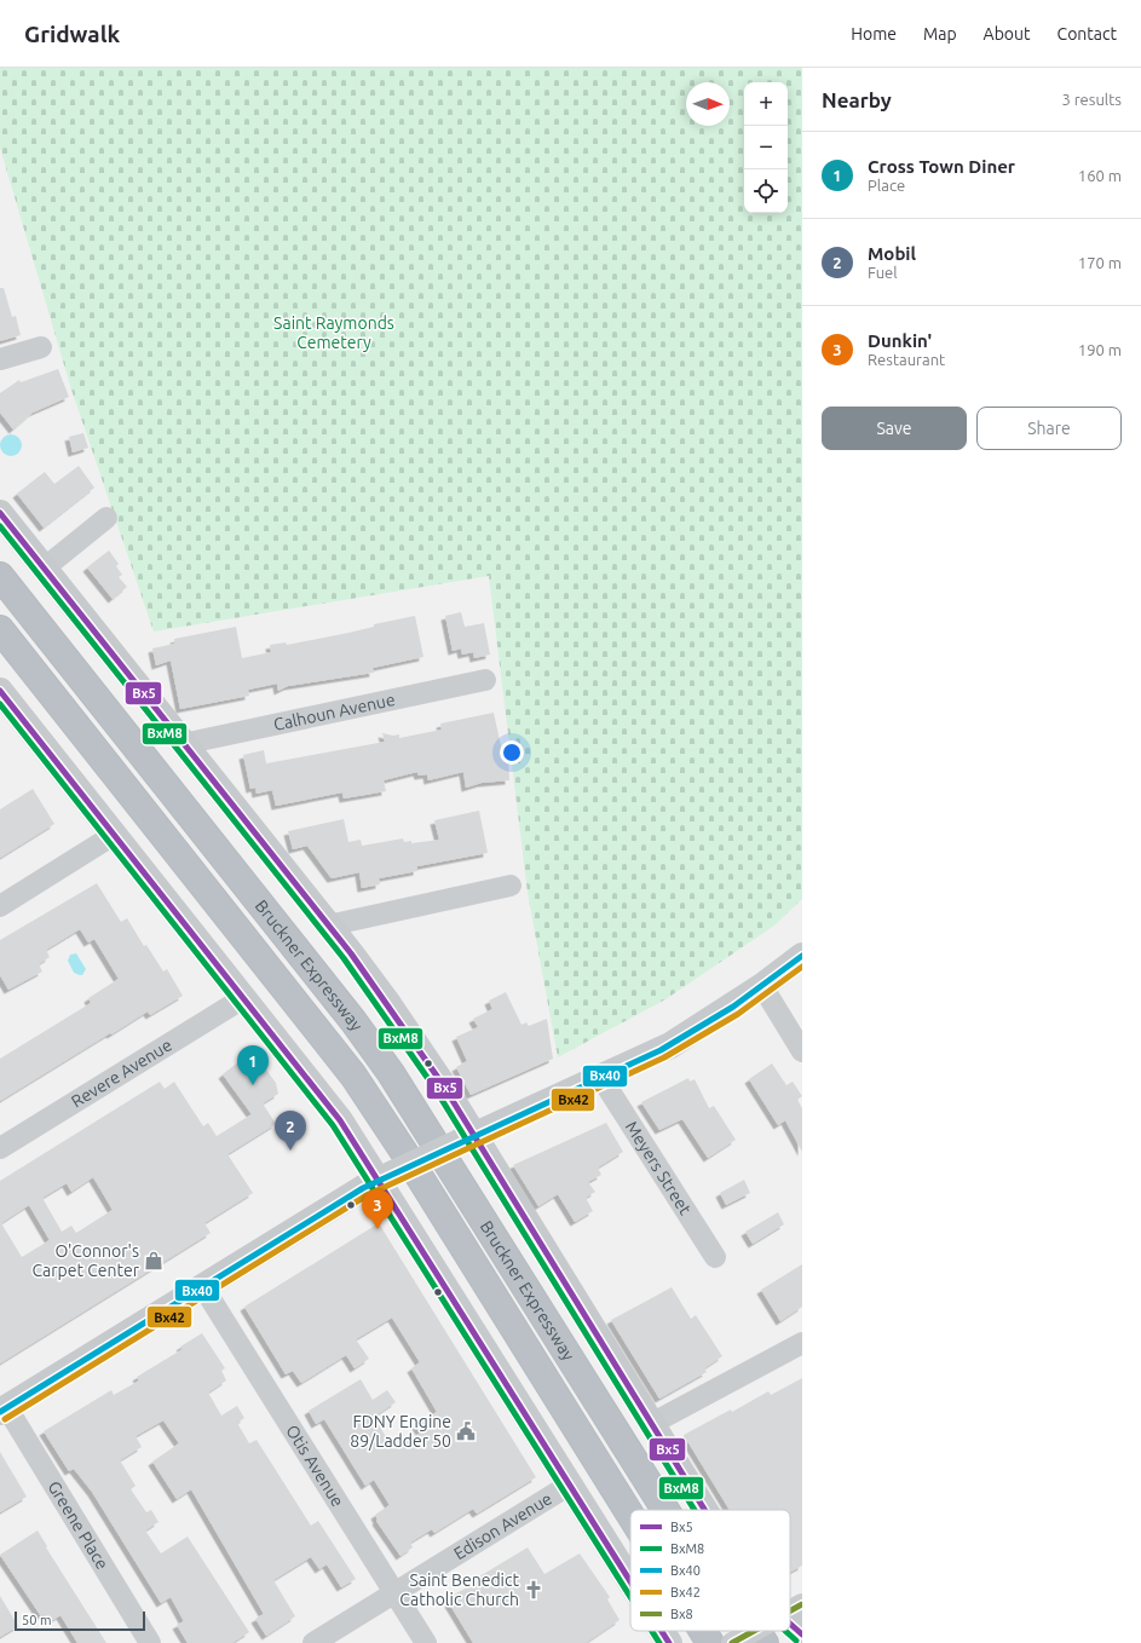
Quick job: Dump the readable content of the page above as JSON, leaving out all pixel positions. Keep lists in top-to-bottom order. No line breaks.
{"streets":{"highway":["Bruckner Expressway"],"street":["Calhoun Avenue","Revere Avenue","Meyers Street","Otis Avenue","Greene Place","Edison Avenue"]},"crossings":[["Otis Avenue","Edison Avenue"]],"parks":["Saint Raymonds Cemetery"],"places":{"shop":["O'Connor's Carpet Center"],"public building":["FDNY Engine 89/Ladder 50"],"church":["Saint Benedict Catholic Church"]},"lines":["transit line Bx5","transit line BxM8","transit line Bx40","transit line Bx42","transit line Bx8"],"legend":["Bx5","BxM8","Bx40","Bx42","Bx8"],"scale_bar":"50 m","north":"right","page":{"header":"Gridwalk","nav":["Home","Map","About","Contact"],"heading":["Nearby","3 results"],"map_buttons":["+","−"],"list":[{"mark":"1","name":"Cross Town Diner","note":"Place","value":"160 m"},{"mark":"2","name":"Mobil","note":"Fuel","value":"170 m"},{"mark":"3","name":"Dunkin'","note":"Restaurant","value":"190 m"}],"buttons":["Save","Share"],"pins":["1","2","3"],"scale":"50 m"}}
